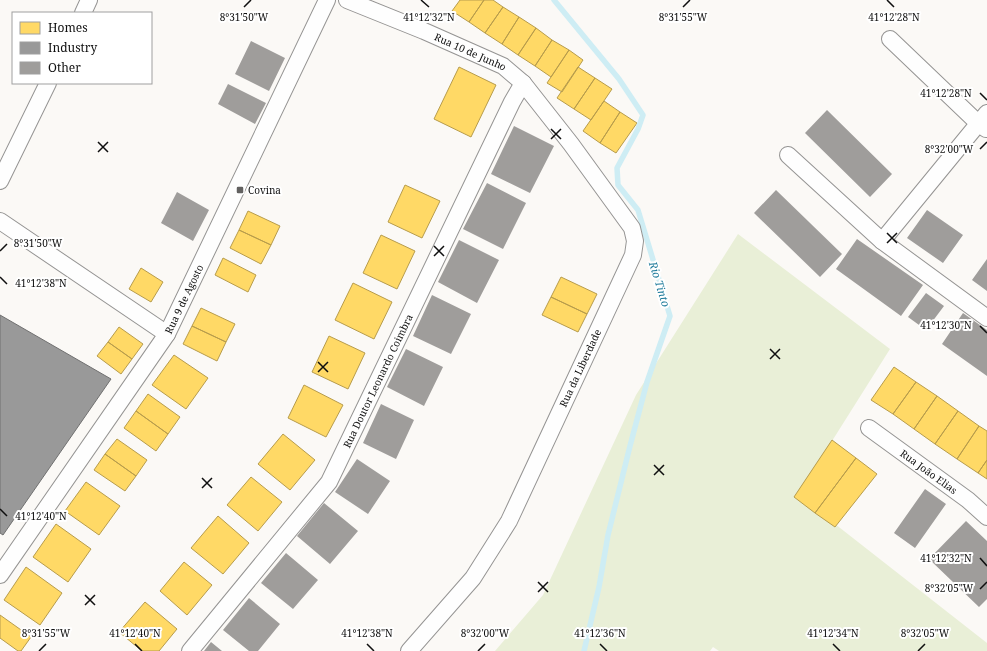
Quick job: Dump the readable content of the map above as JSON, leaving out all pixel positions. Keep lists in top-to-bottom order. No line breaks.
{"streets":{"street":["Rua 10 de Junho","Rua 9 de Agosto","Rua da Liberdade","Rua Doutor Leonardo Coimbra","Rua João Elias"]},"crossings":[["Rua 10 de Junho","Rua da Liberdade"],["Rua 10 de Junho","Rua Doutor Leonardo Coimbra"],["Rua da Liberdade","Rua Doutor Leonardo Coimbra"]],"water":["Rio Tinto"],"places":{"transit":["Covina"]},"legend":["Homes","Industry","Other"],"coordinates":["8°31'50\"W","41°12'32\"N","8°31'55\"W","41°12'28\"N","8°32'00\"W","41°12'38\"N","41°12'30\"N","41°12'40\"N","8°32'05\"W","41°12'36\"N","41°12'34\"N"]}
